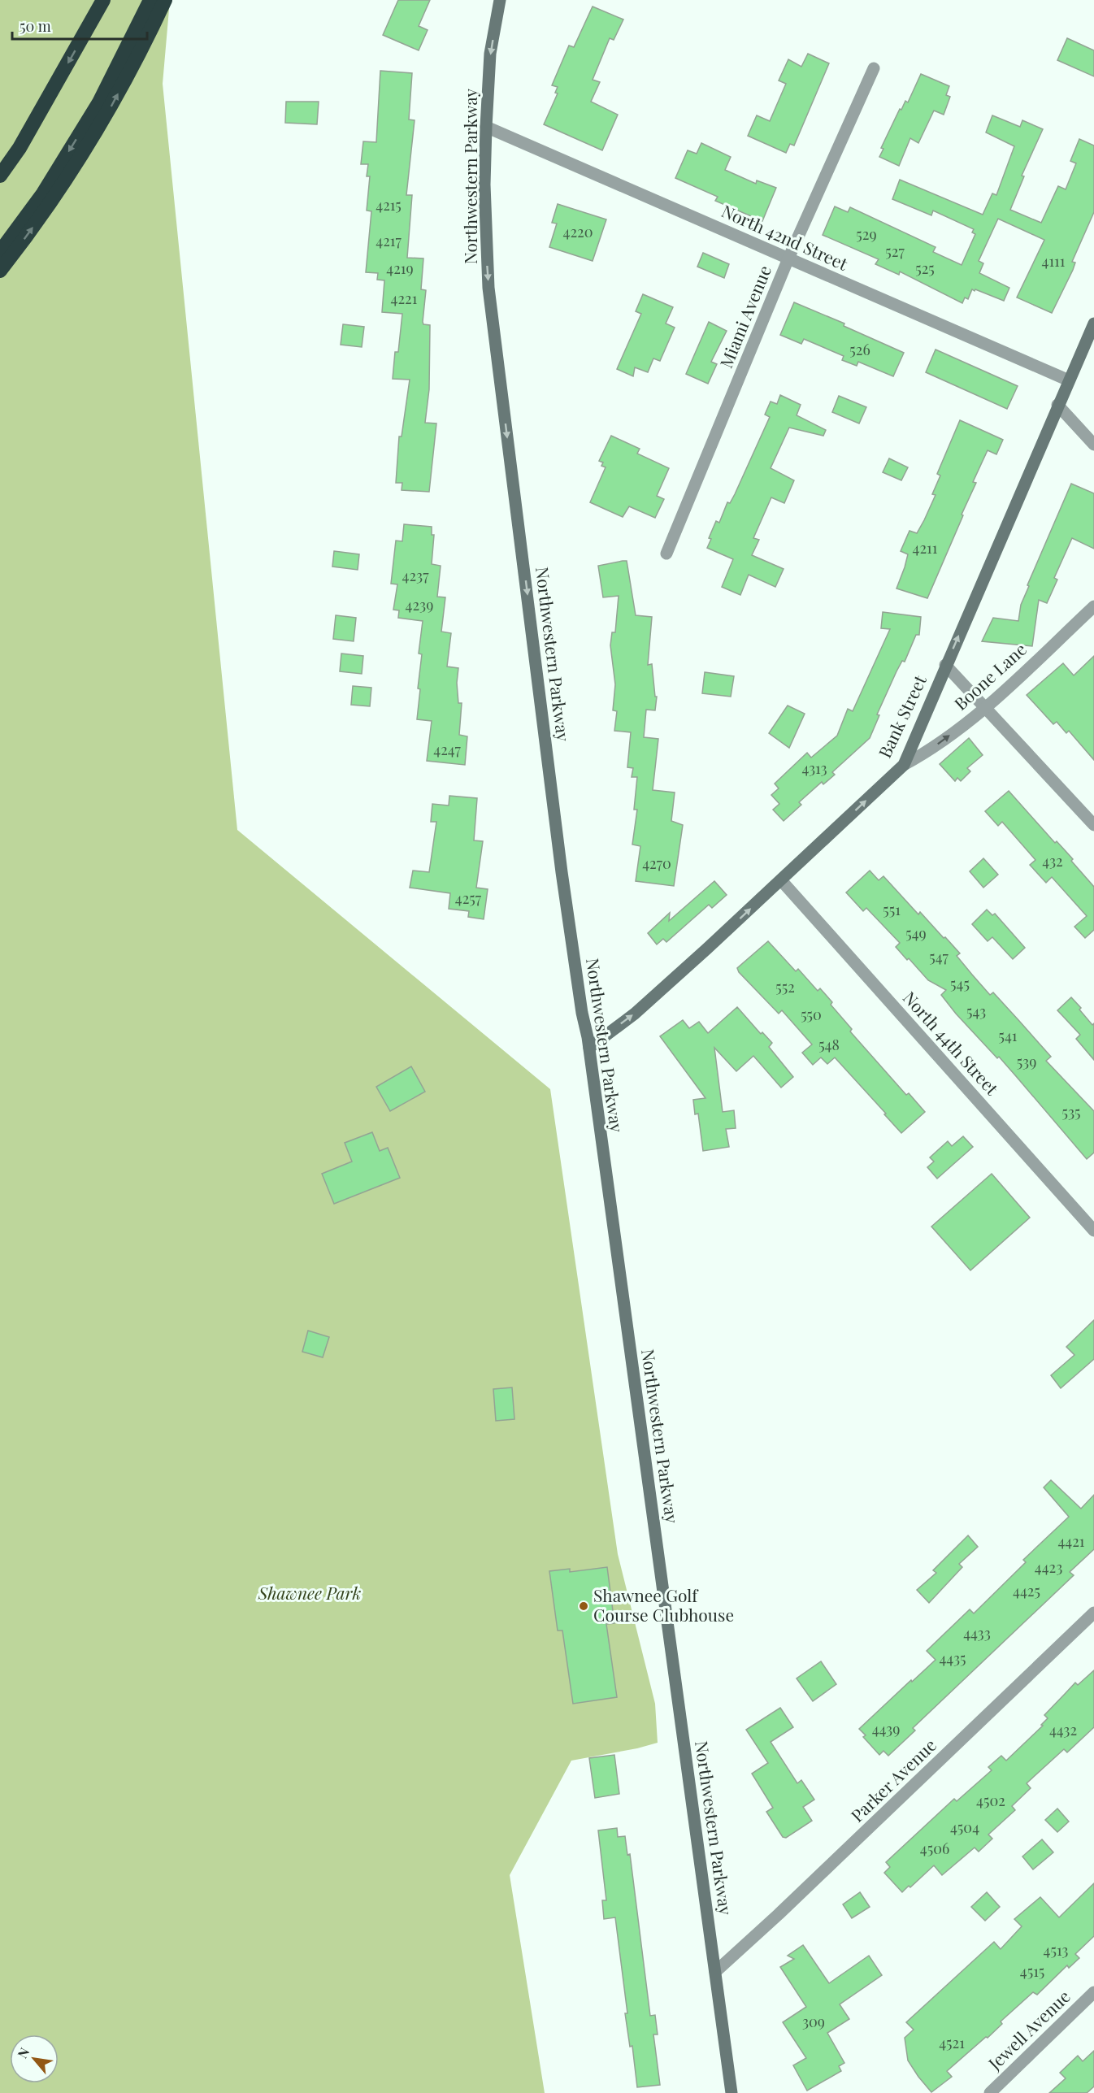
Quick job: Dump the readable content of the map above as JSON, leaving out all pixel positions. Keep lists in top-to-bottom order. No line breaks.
{"streets":{"street":["Northwestern Parkway","North 42nd Street","Miami Avenue","Boone Lane","Bank Street","North 44th Street","Parker Avenue","Jewell Avenue"]},"crossings":[["Northwestern Parkway","North 42nd Street"],["Northwestern Parkway","Bank Street"],["Northwestern Parkway","Parker Avenue"],["North 42nd Street","Miami Avenue"],["North 42nd Street","Bank Street"],["Boone Lane","Bank Street"],["Bank Street","North 44th Street"]],"one_way":["Northwestern Parkway","Boone Lane","Bank Street"],"parks":["Shawnee Park"],"places":["Shawnee Golf Course Clubhouse"],"house_numbers":["4215","4220","529","4217","527","4111","4219","525","4221","526","4211","4237","4239","4247","4313","432","4270","4257","551","549","547","545","552","543","550","541","548","539","535","4421","4423","4425","4433","4435","4439","4432","4502","4504","4506","4513","4515","309","4521"],"scale_bar":"50 m","north":"top left"}
